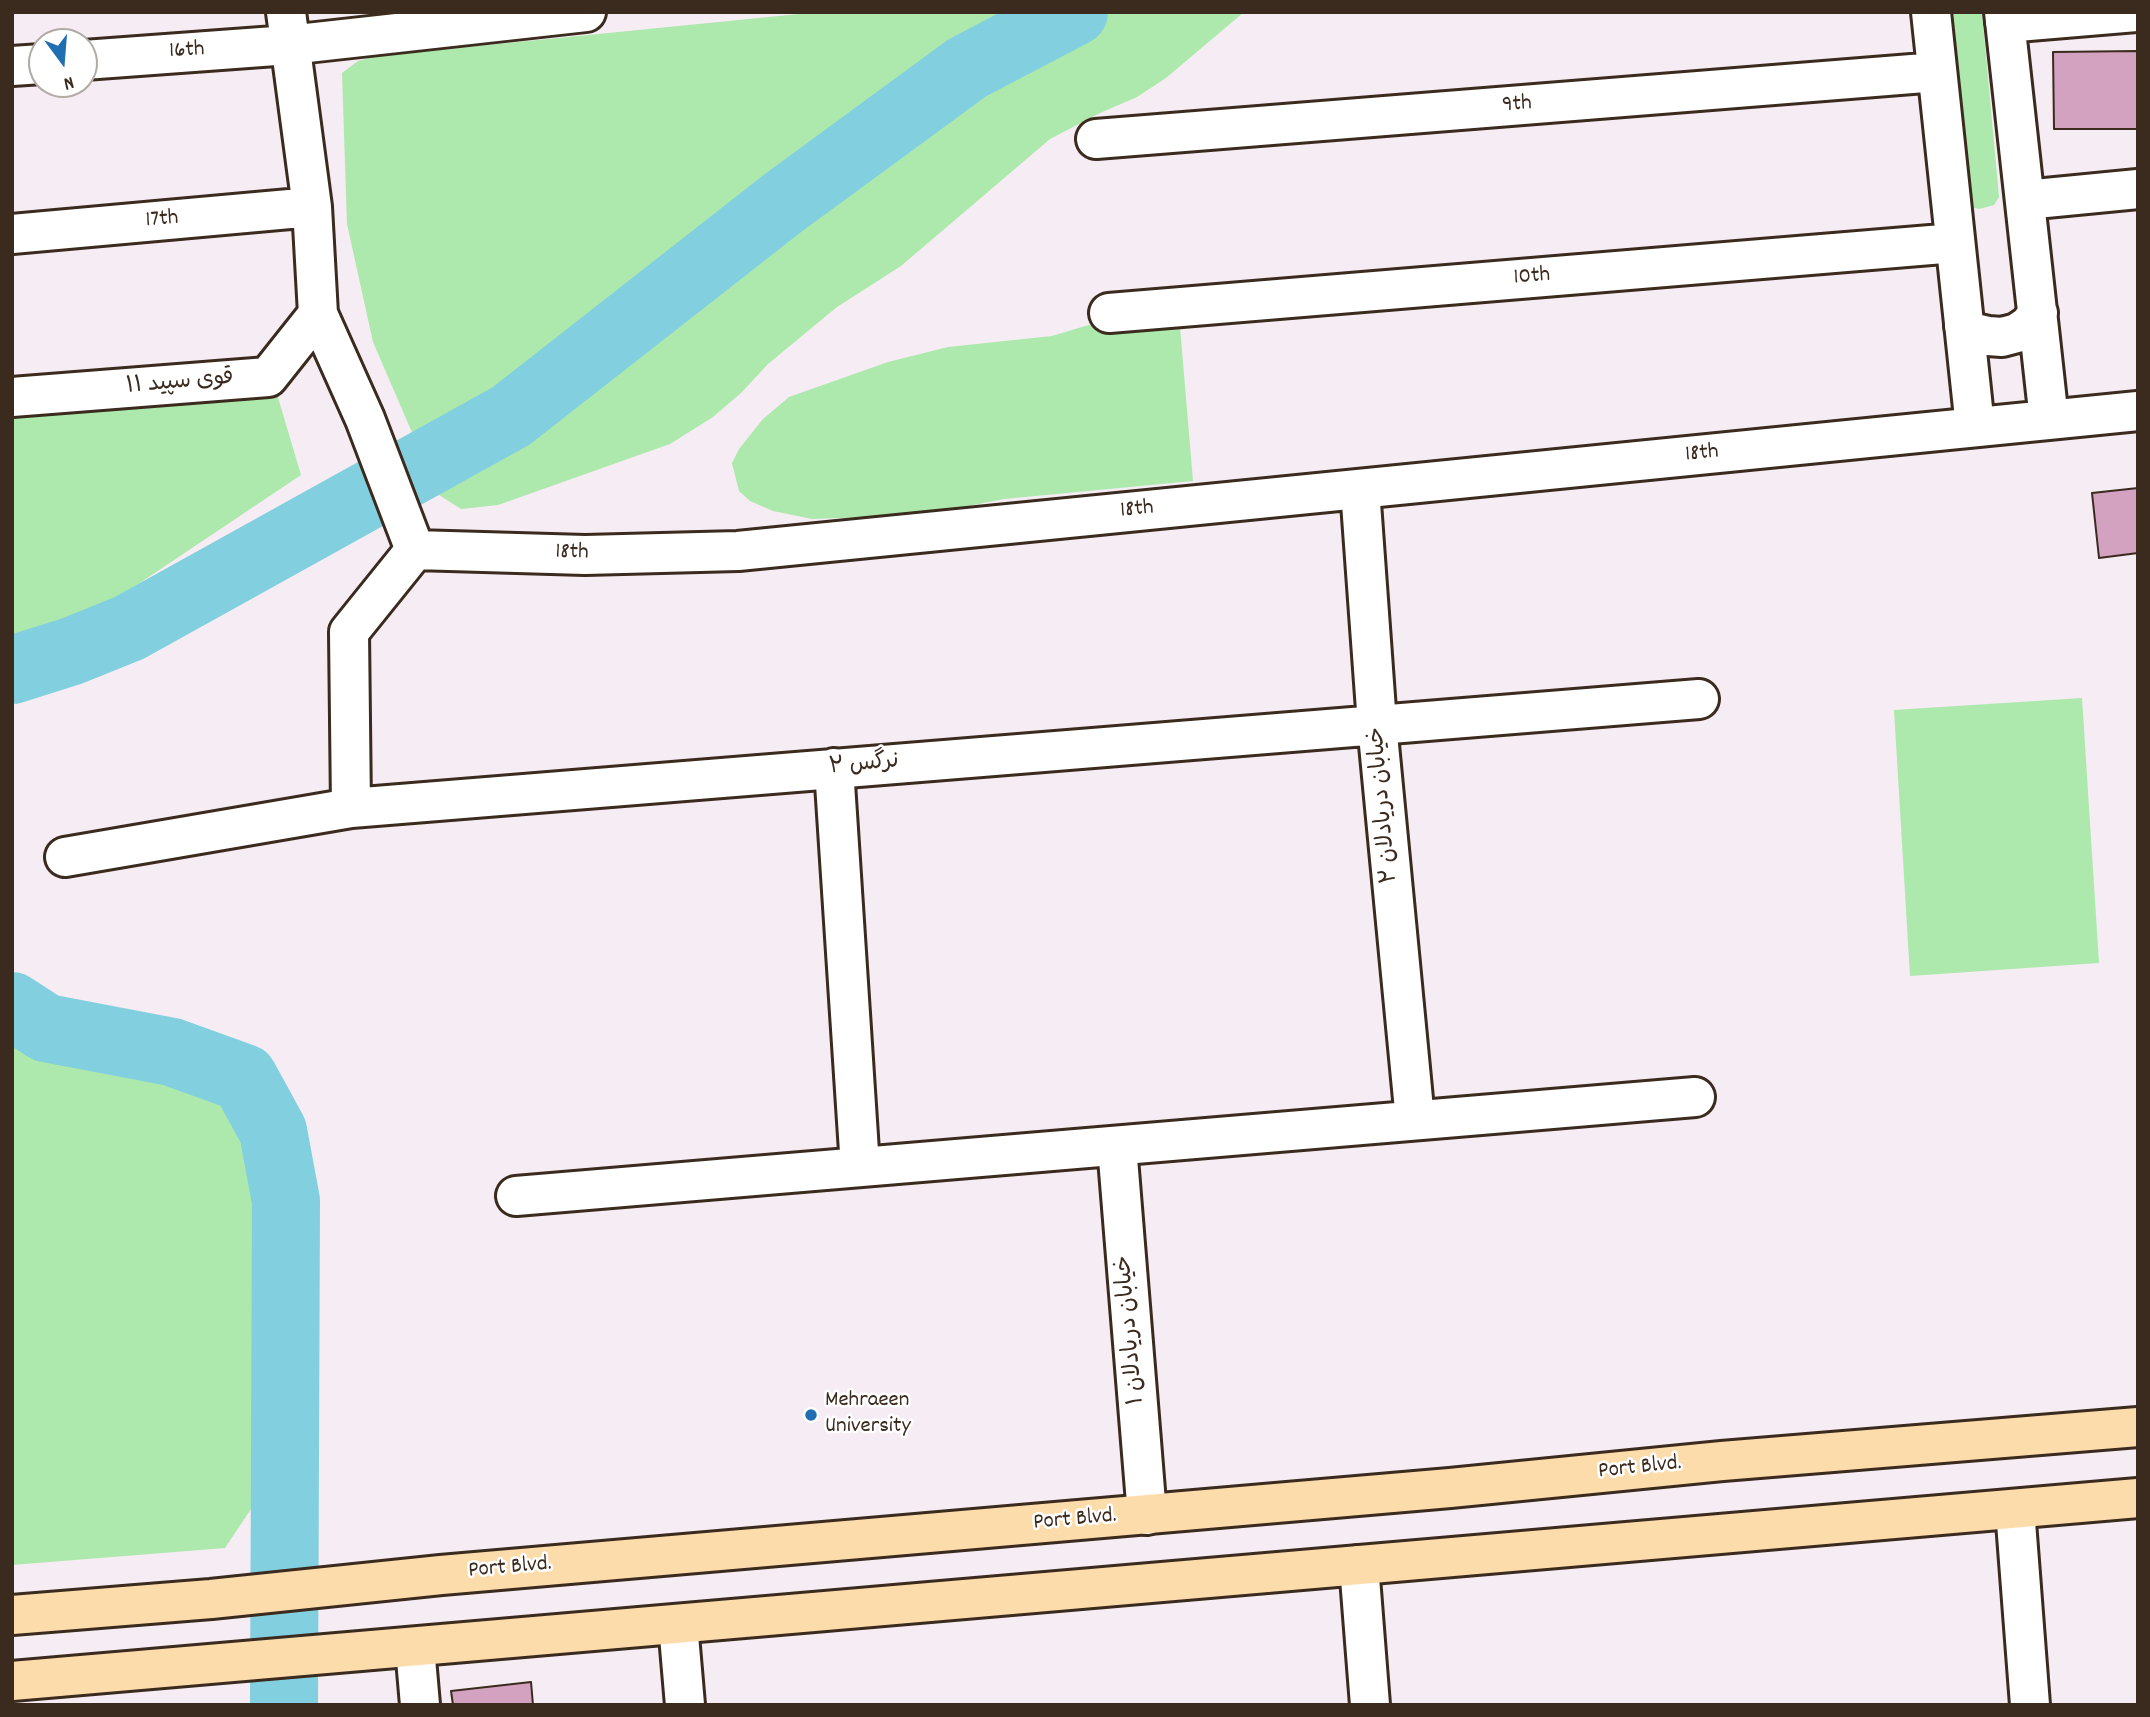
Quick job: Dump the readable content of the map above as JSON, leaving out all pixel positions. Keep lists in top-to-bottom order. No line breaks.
{"streets":{"main road":["Port Blvd."],"street":["16th","9th","17th","10th","قوی سپید ۱۱","18th","نرگس ۲","خیابان دریادلان ۲","خیابان دریادلان ۱"]},"crossings":[["18th","خیابان دریادلان ۲"],["نرگس ۲","خیابان دریادلان ۲"],["خیابان دریادلان ۱","Port Blvd."]],"places":["Mehraeen University"],"north":"bottom"}
